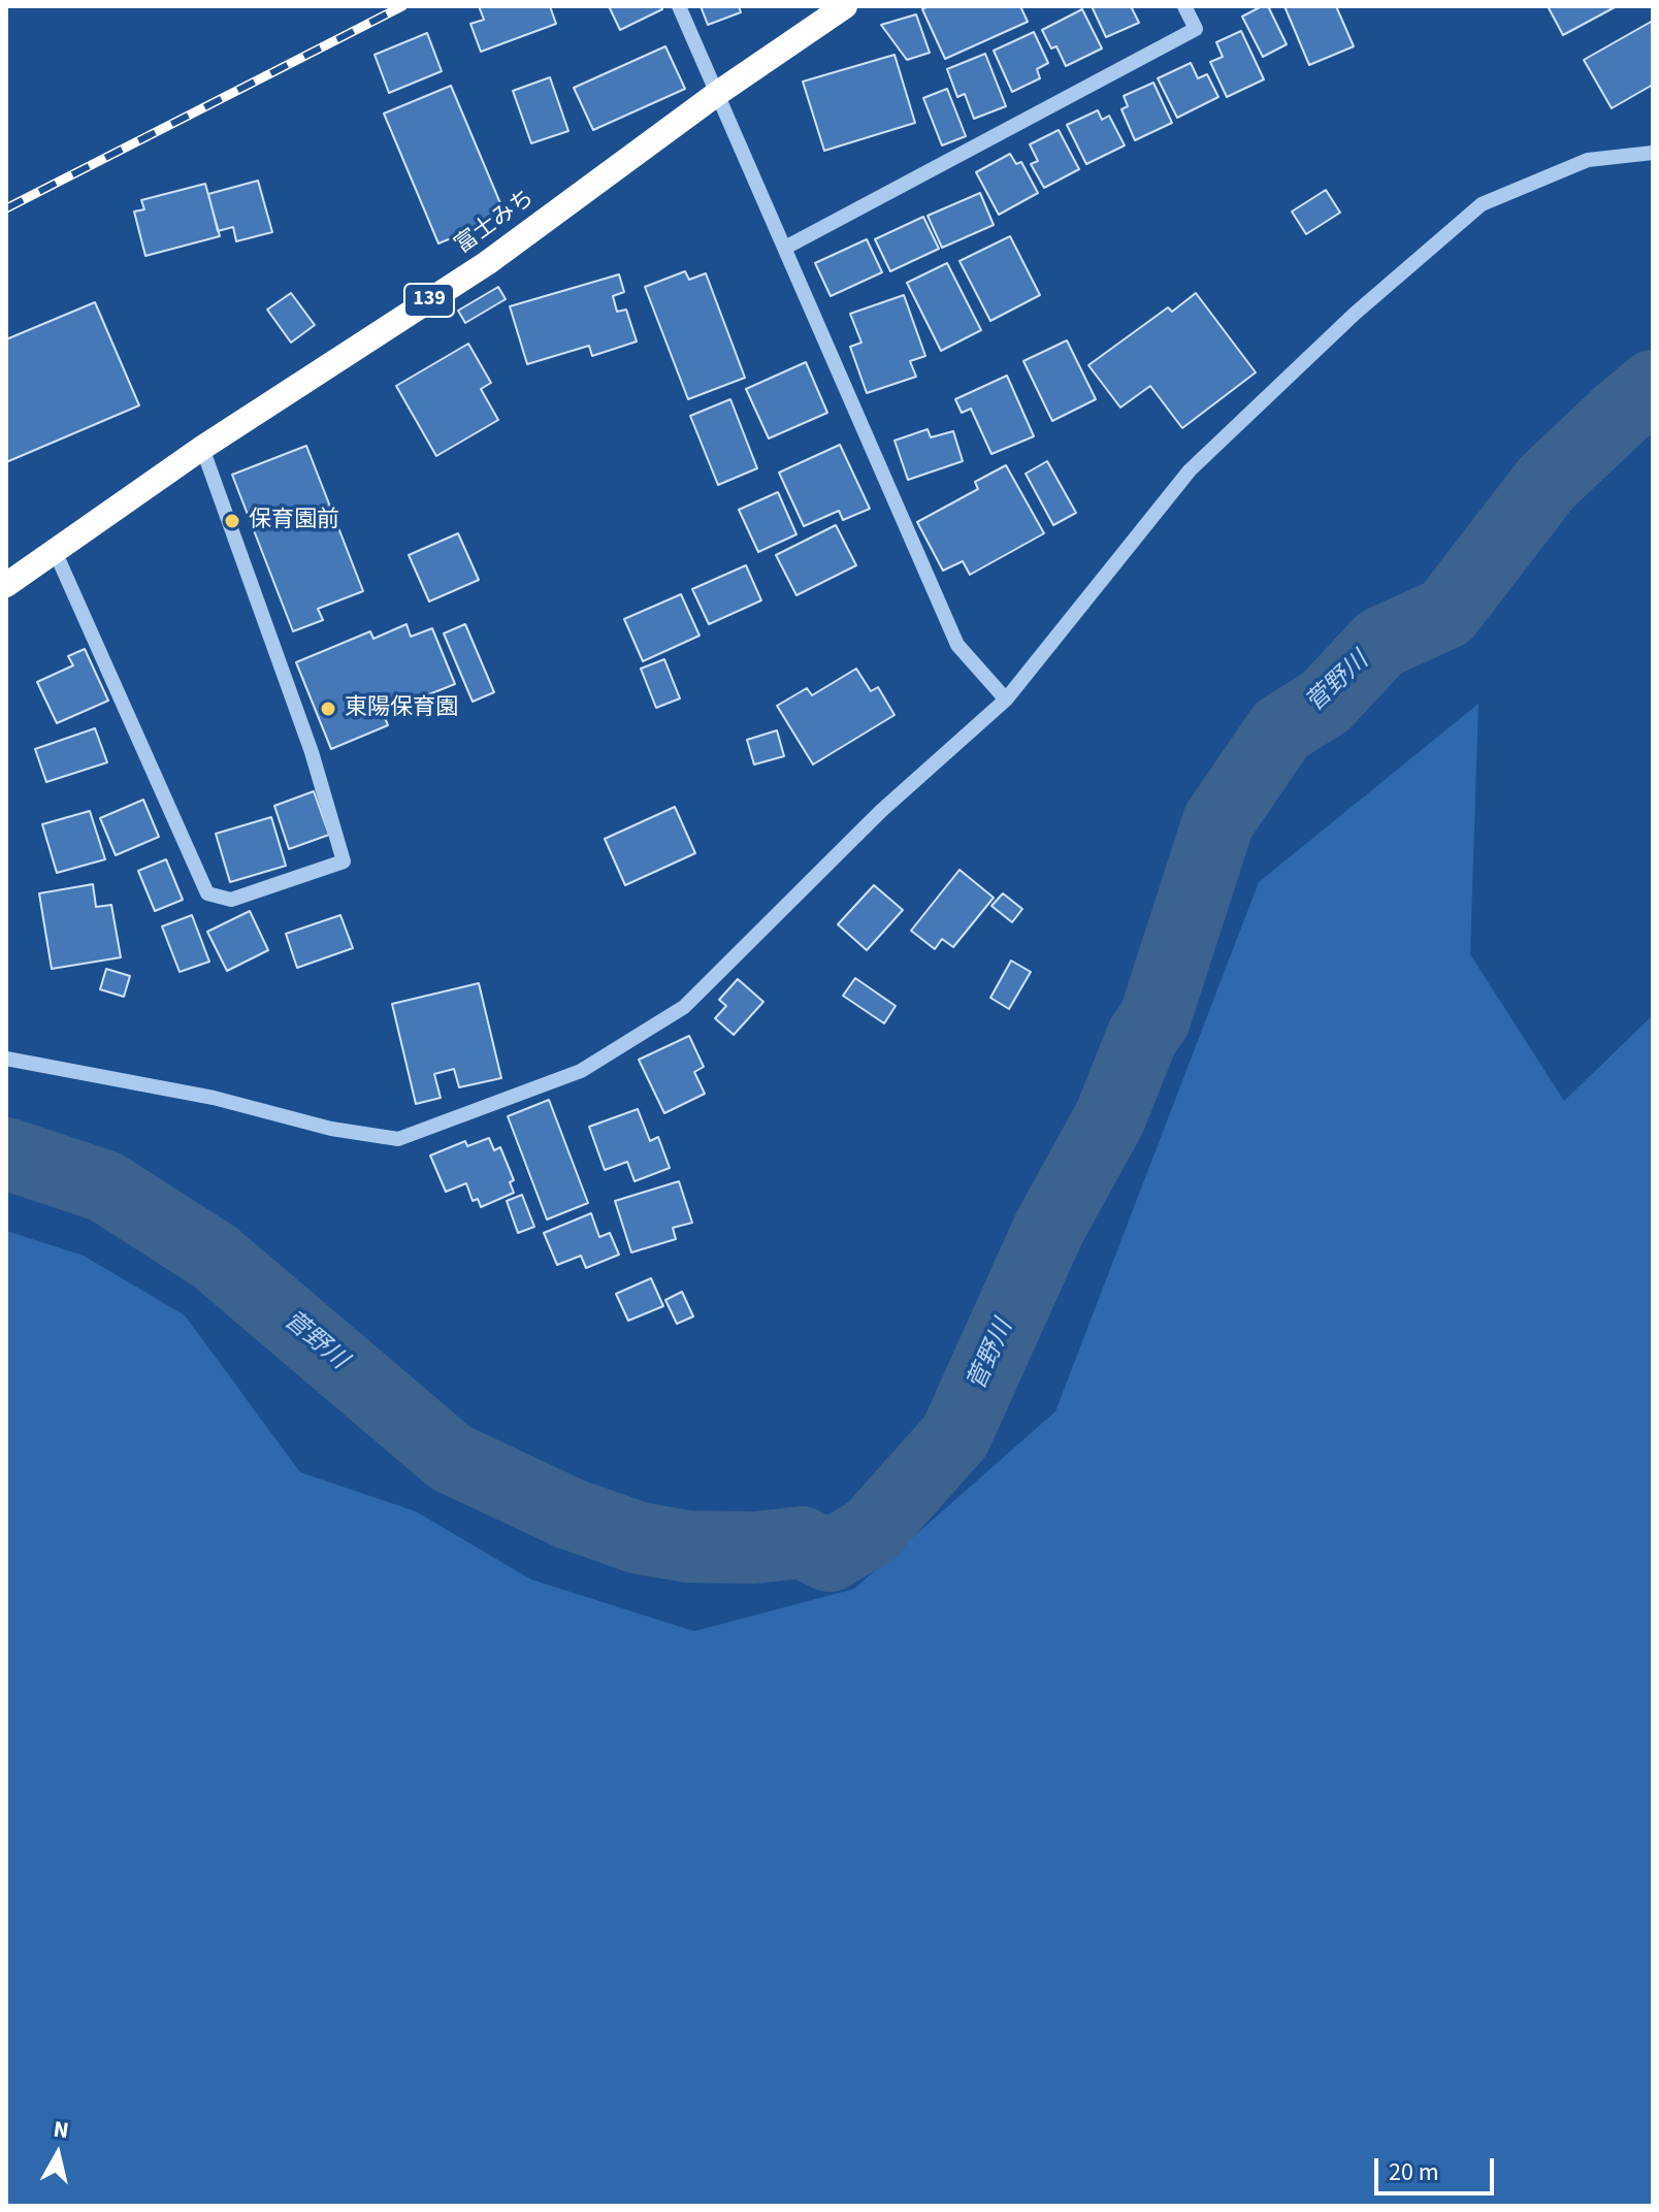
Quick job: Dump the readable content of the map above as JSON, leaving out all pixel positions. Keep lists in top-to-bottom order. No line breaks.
{"streets":{"highway":["富士みち","139"]},"water":["菅野川"],"places":["保育園前","東陽保育園"],"scale_bar":"20 m","north":"top"}
